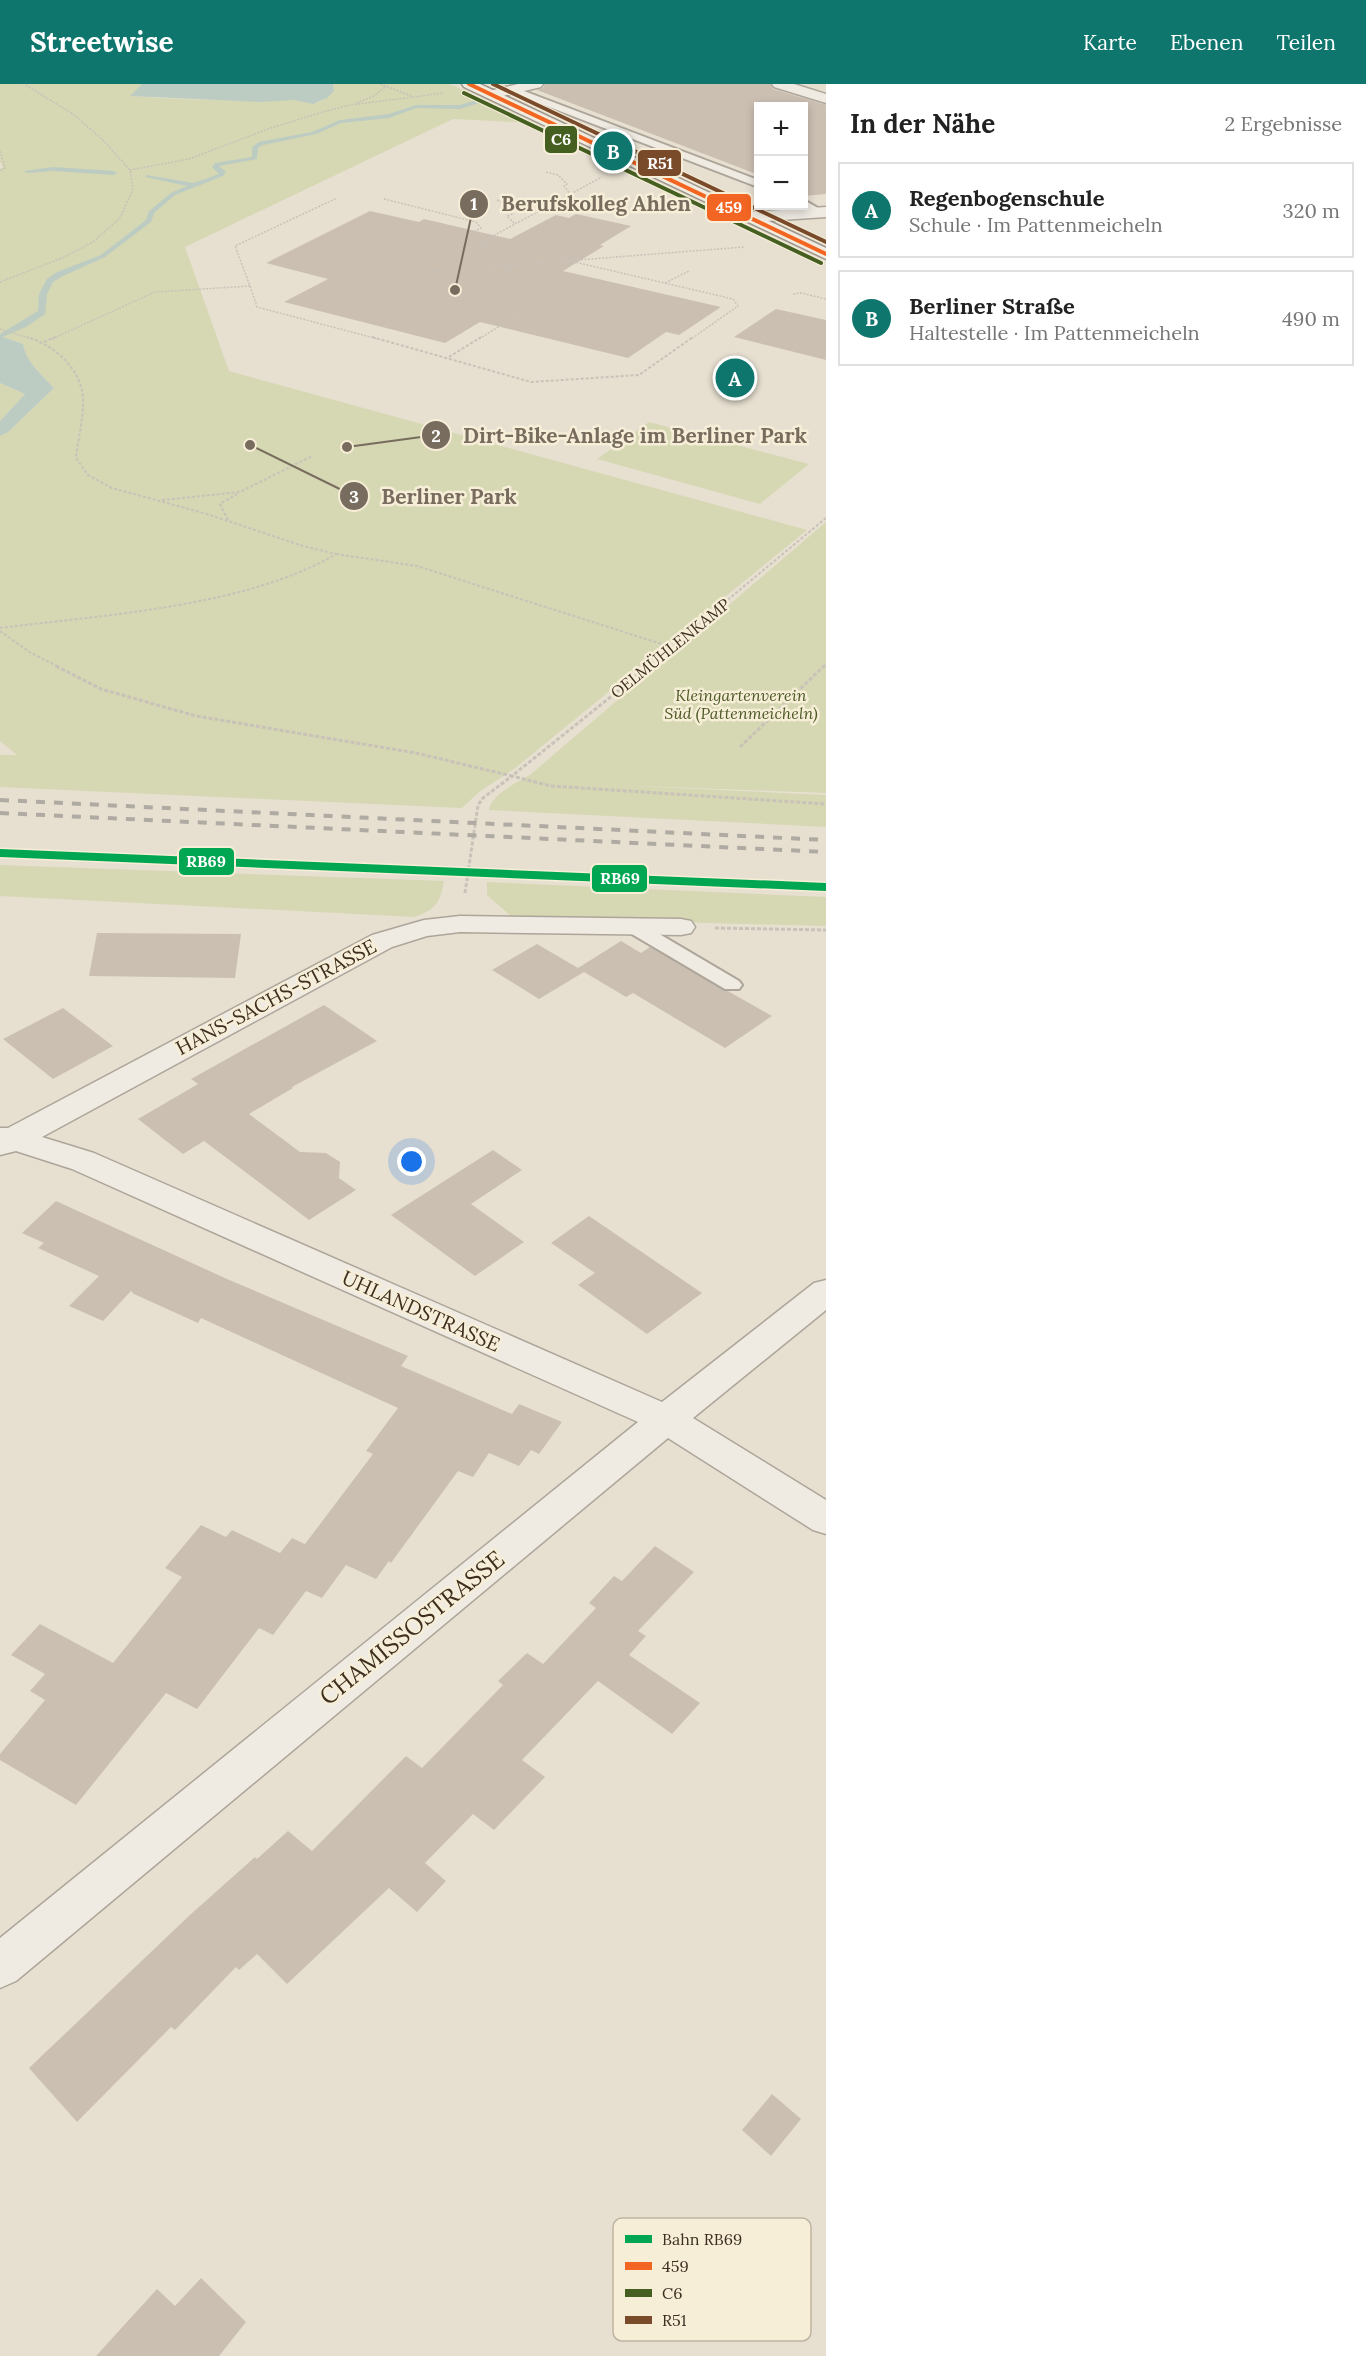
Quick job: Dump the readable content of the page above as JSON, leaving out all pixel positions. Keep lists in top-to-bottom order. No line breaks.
{"streets":{"street":["HANS-SACHS-STRASSE","UHLANDSTRASSE","CHAMISSOSTRASSE"],"path":["OELMÜHLENKAMP"]},"crossings":[["OELMÜHLENKAMP","HANS-SACHS-STRASSE"],["HANS-SACHS-STRASSE","UHLANDSTRASSE"],["UHLANDSTRASSE","CHAMISSOSTRASSE"]],"parks":["Kleingartenverein Süd (Pattenmeicheln)"],"places":["Berufskolleg Ahlen","Berliner Park","Dirt-Bike-Anlage im Berliner Park"],"lines":["transit line 459","transit line R51","transit line C6","rail line RB69"],"legend":["Bahn RB69","459","C6","R51"],"page":{"header":"Streetwise","nav":["Karte","Ebenen","Teilen"],"heading":["In der Nähe","2 Ergebnisse"],"map_buttons":["+","−"],"pins":["B","A"],"list":[{"mark":"A","name":"Regenbogenschule","note":"Schule · Im Pattenmeicheln","value":"320 m"},{"mark":"B","name":"Berliner Straße","note":"Haltestelle · Im Pattenmeicheln","value":"490 m"}]}}
